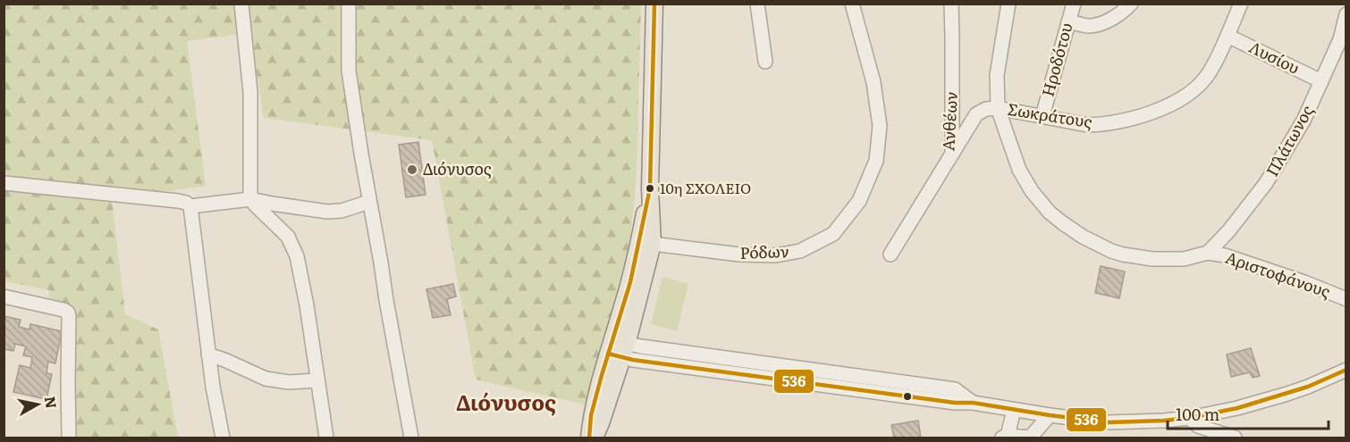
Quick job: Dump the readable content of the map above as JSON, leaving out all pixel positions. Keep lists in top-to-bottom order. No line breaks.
{"streets":{"street":["Λυσίου","Ηροδότου","Σωκράτους","Ανθέων","Πλάτωνος","Ρόδων","Αριστοφάνους"]},"crossings":[["Λυσίου","Σωκράτους"],["Λυσίου","Πλάτωνος"],["Ηροδότου","Σωκράτους"],["Σωκράτους","Ανθέων"],["Σωκράτους","Αριστοφάνους"],["Πλάτωνος","Αριστοφάνους"]],"districts":["Διόνυσος"],"places":["Διόνυσος","10η ΣΧΟΛΕΙΟ"],"lines":["transit line 536"],"scale_bar":"100 m","north":"right"}
